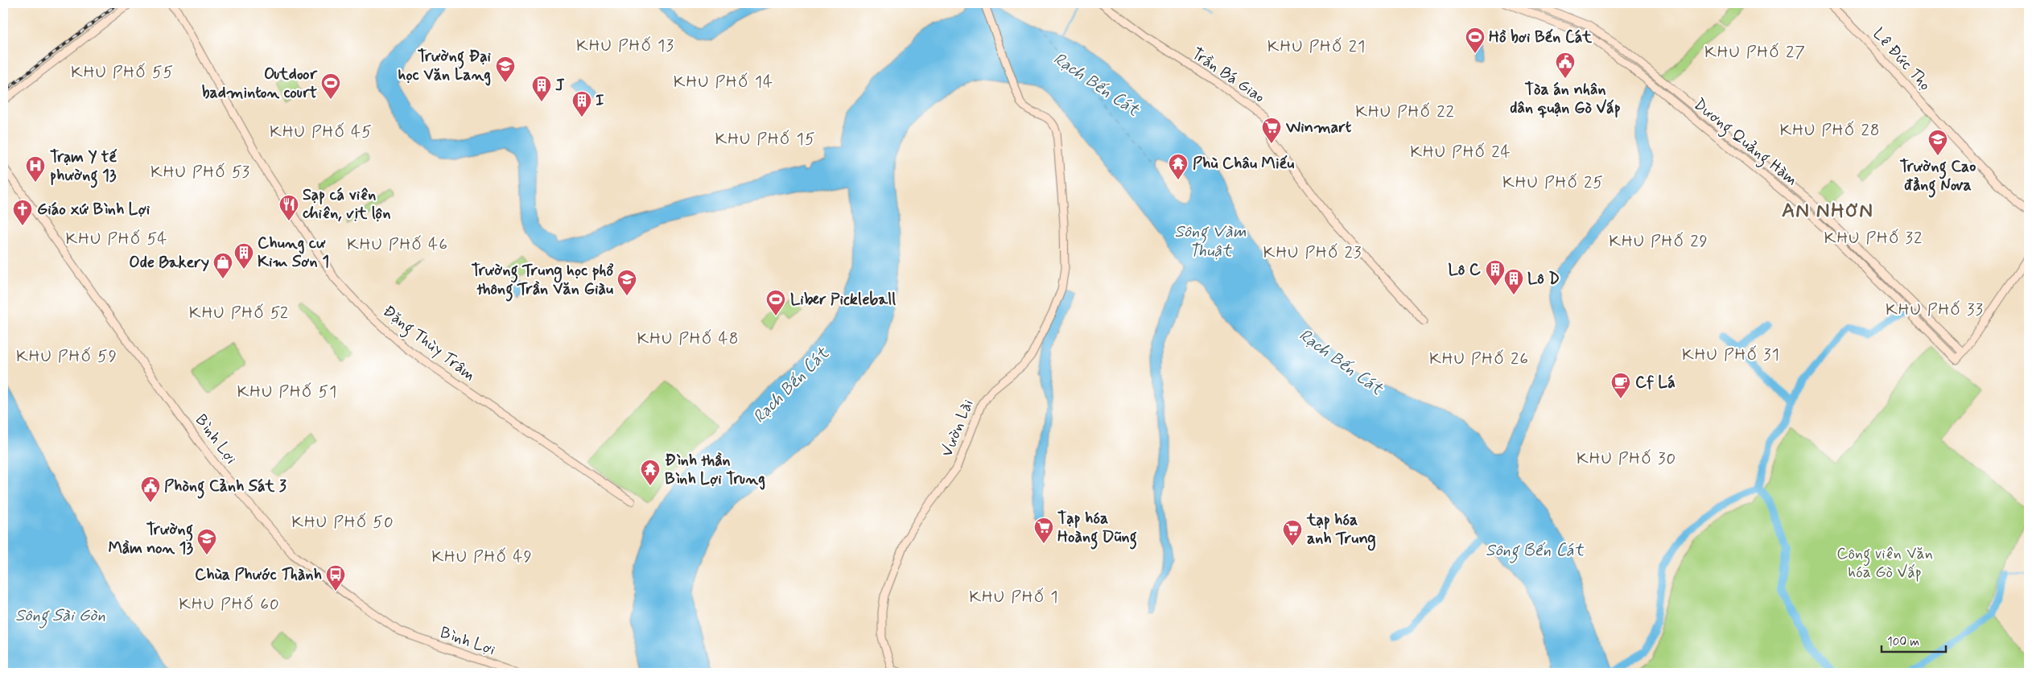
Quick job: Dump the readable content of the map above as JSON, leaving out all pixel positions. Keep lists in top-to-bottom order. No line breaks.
{"streets":{"street":["Lê Đức Thọ","Trần Bá Giao","Dương Quảng Hàm","Đặng Thùy Trâm","Vườn Lài","Bình Lợi"]},"districts":["KHU PHỐ 13","KHU PHỐ 21","KHU PHỐ 27","KHU PHỐ 55","KHU PHỐ 14","KHU PHỐ 22","KHU PHỐ 28","KHU PHỐ 45","KHU PHỐ 15","KHU PHỐ 24","KHU PHỐ 53","KHU PHỐ 25","AN NHƠN","KHU PHỐ 32","KHU PHỐ 54","KHU PHỐ 29","KHU PHỐ 46","KHU PHỐ 23","KHU PHỐ 33","KHU PHỐ 52","KHU PHỐ 48","KHU PHỐ 31","KHU PHỐ 59","KHU PHỐ 26","KHU PHỐ 51","KHU PHỐ 30","KHU PHỐ 50","KHU PHỐ 49","KHU PHỐ 1","KHU PHỐ 60"],"water":["Rạch Bến Cát","Sông Vàm Thuật","Sông Bến Cát","Sông Sài Gòn"],"parks":["Công viên Văn hóa Gò Vấp"],"places":{"sports":["Hồ bơi Bến Cát","Outdoor badminton court","Liber Pickleball"],"public building":["Tòa án nhân dân quận Gò Vấp","Phòng Cảnh Sát 3"],"school or university":["Trường Đại học Văn Lang","Trường Cao đẳng Nova","Trường Trung học phổ thông Trần Văn Giàu","Trường Mầm non 13"],"building":["J","I","Chung cư Kim Sơn 1","Lô C","Lô D"],"supermarket":["Winmart","Tạp hóa Hoàng Dũng","tạp hóa anh Trung"],"temple":["Phù Châu Miếu","Đình thần Bình Lợi Trung"],"hospital":["Trạm Y tế phường 13"],"restaurant":["Sạp cá viên chiên, vịt lộn"],"church":["Giáo xứ Bình Lợi"],"shop":["Ode Bakery"],"cafe":["Cf Lá"],"bus stop":["Chùa Phước Thành"]},"scale_bar":"100 m"}
